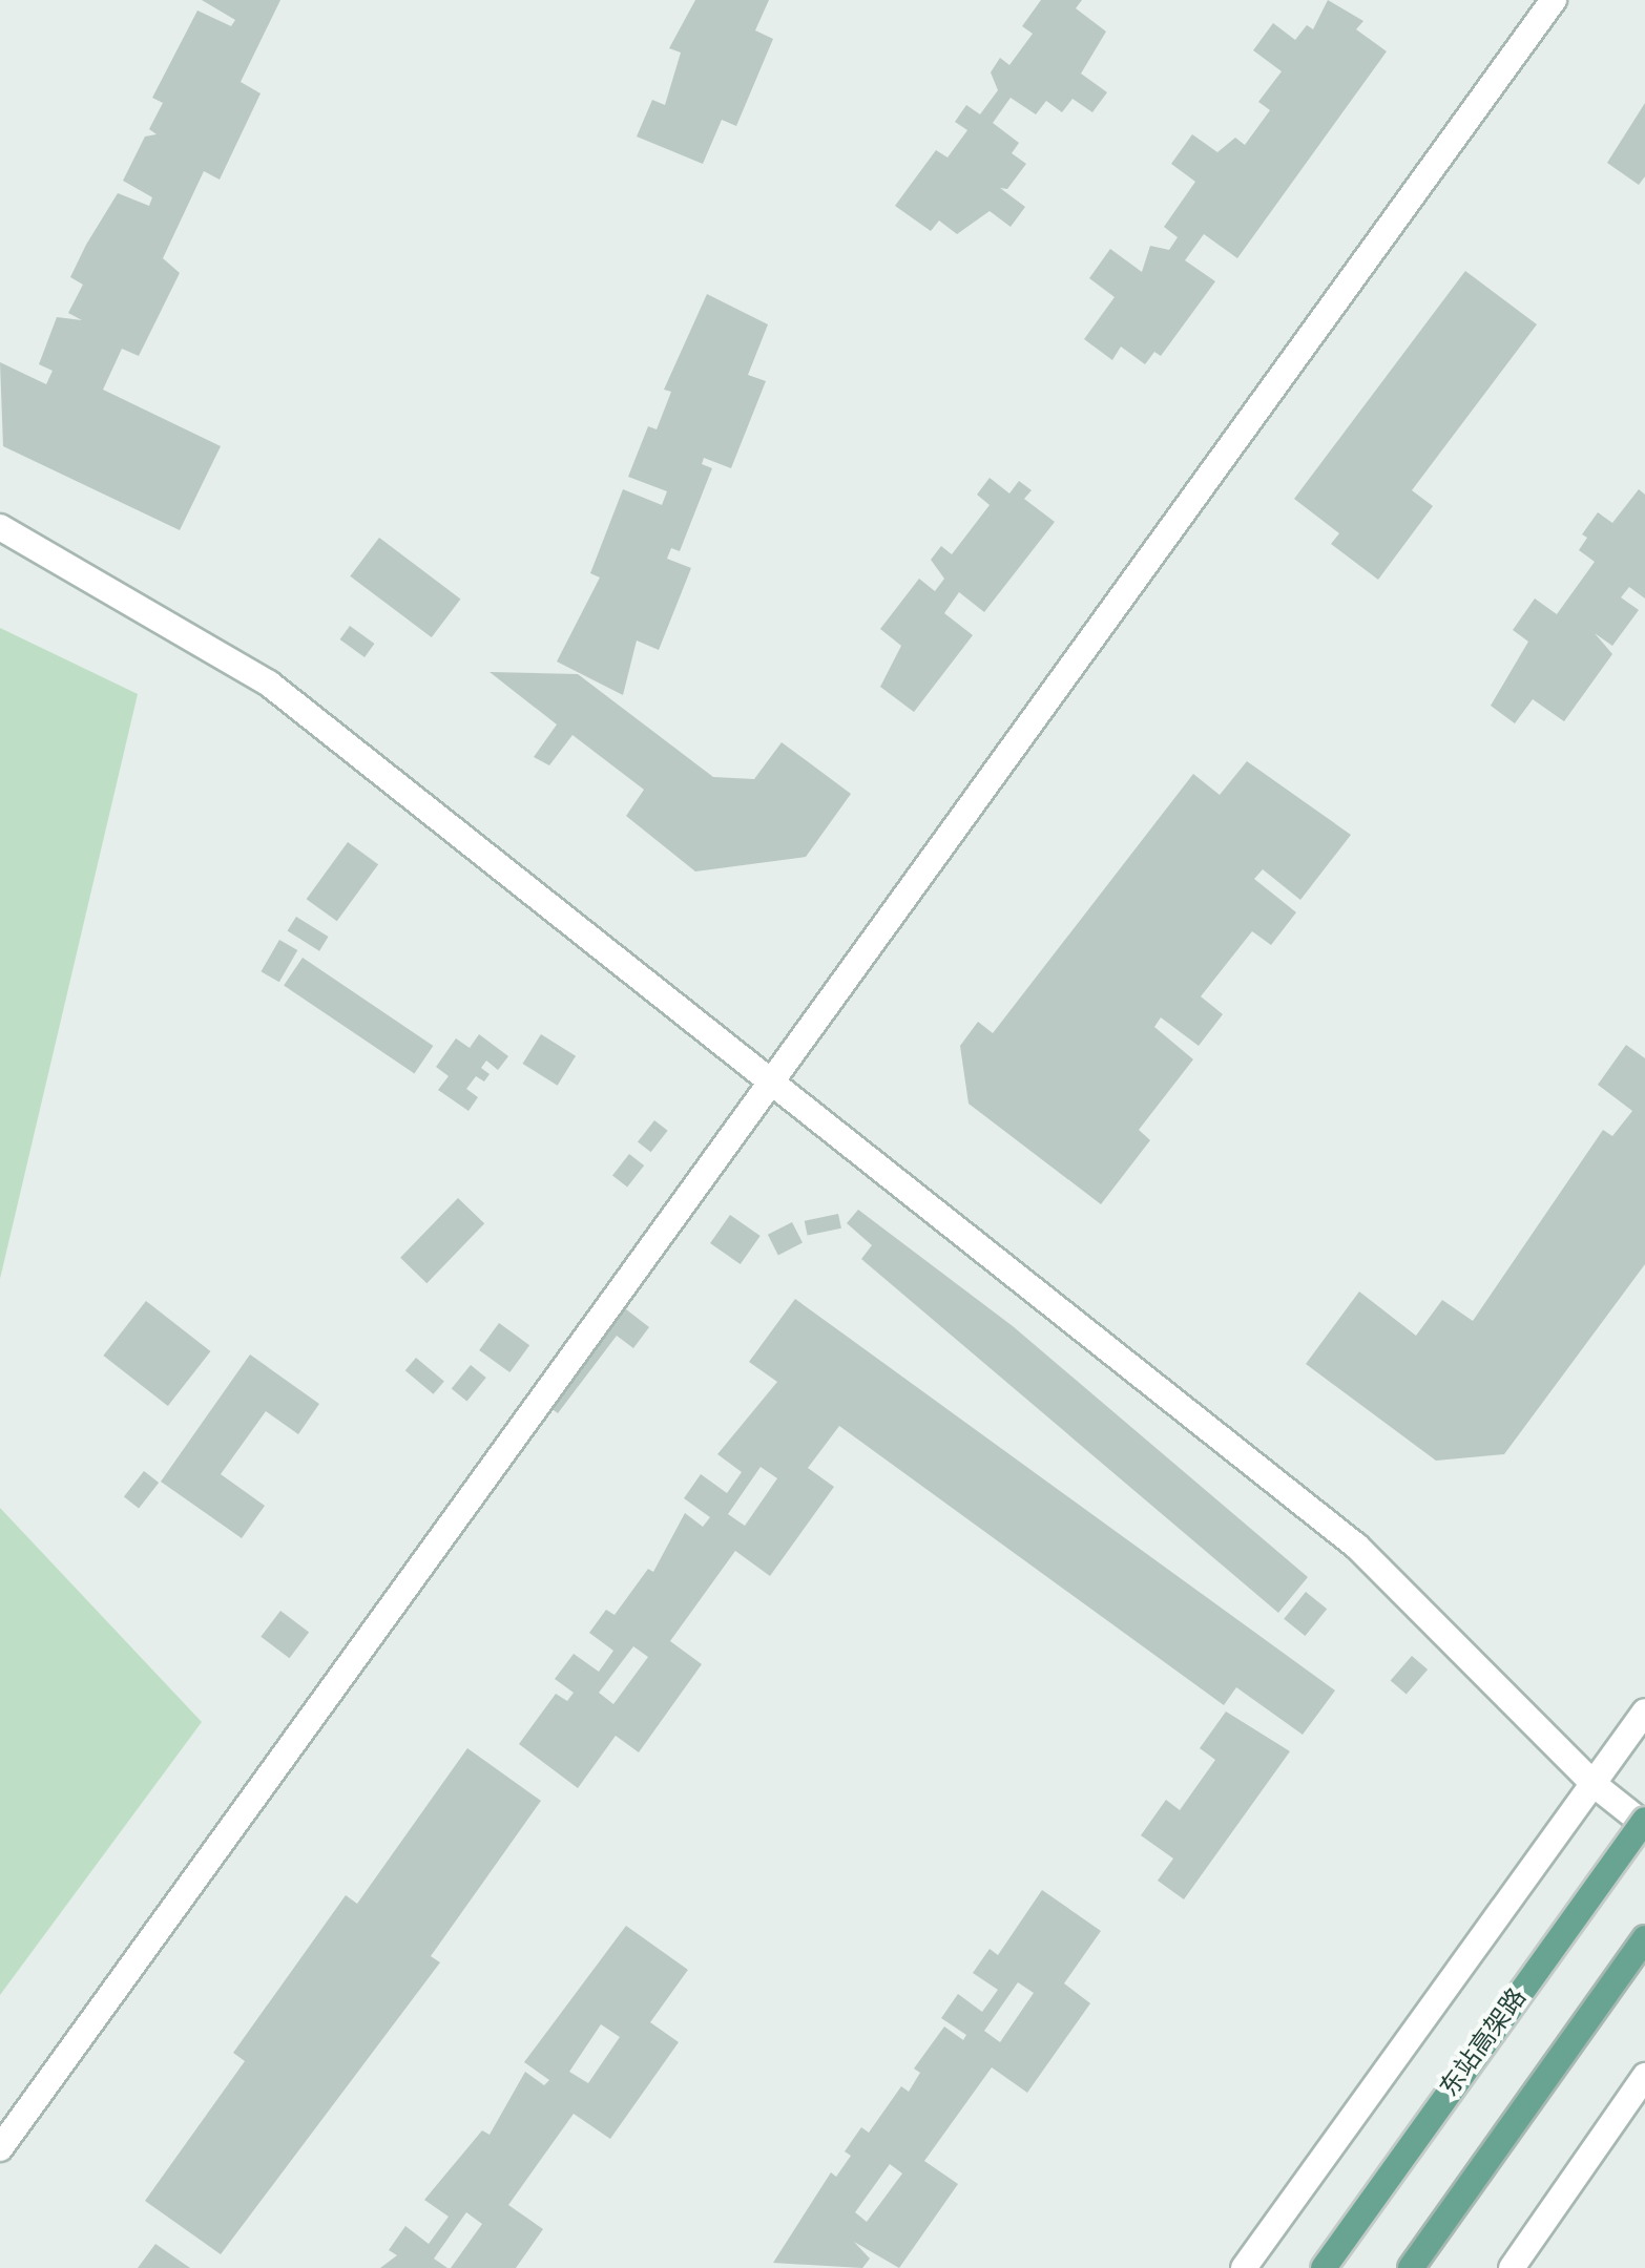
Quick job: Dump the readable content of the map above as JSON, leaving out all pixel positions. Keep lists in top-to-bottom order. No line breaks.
{"streets":{"main road":["东站高架路"]}}
